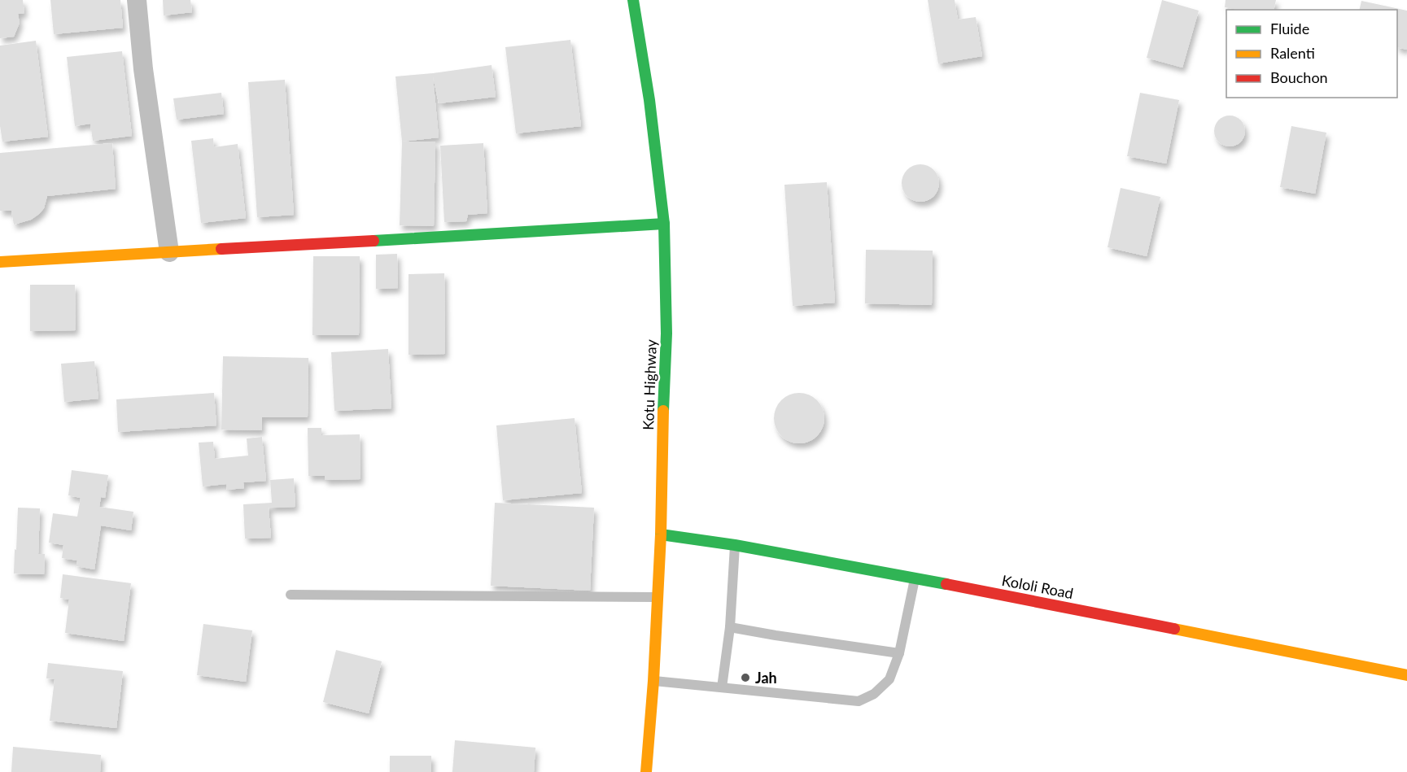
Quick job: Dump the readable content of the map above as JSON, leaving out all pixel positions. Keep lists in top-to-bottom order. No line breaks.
{"streets":{"street":["Kotu Highway","Kololi Road"]},"crossings":[["Kotu Highway","Kololi Road"]],"places":["Jah"],"legend":["Fluide","Ralenti","Bouchon"]}
